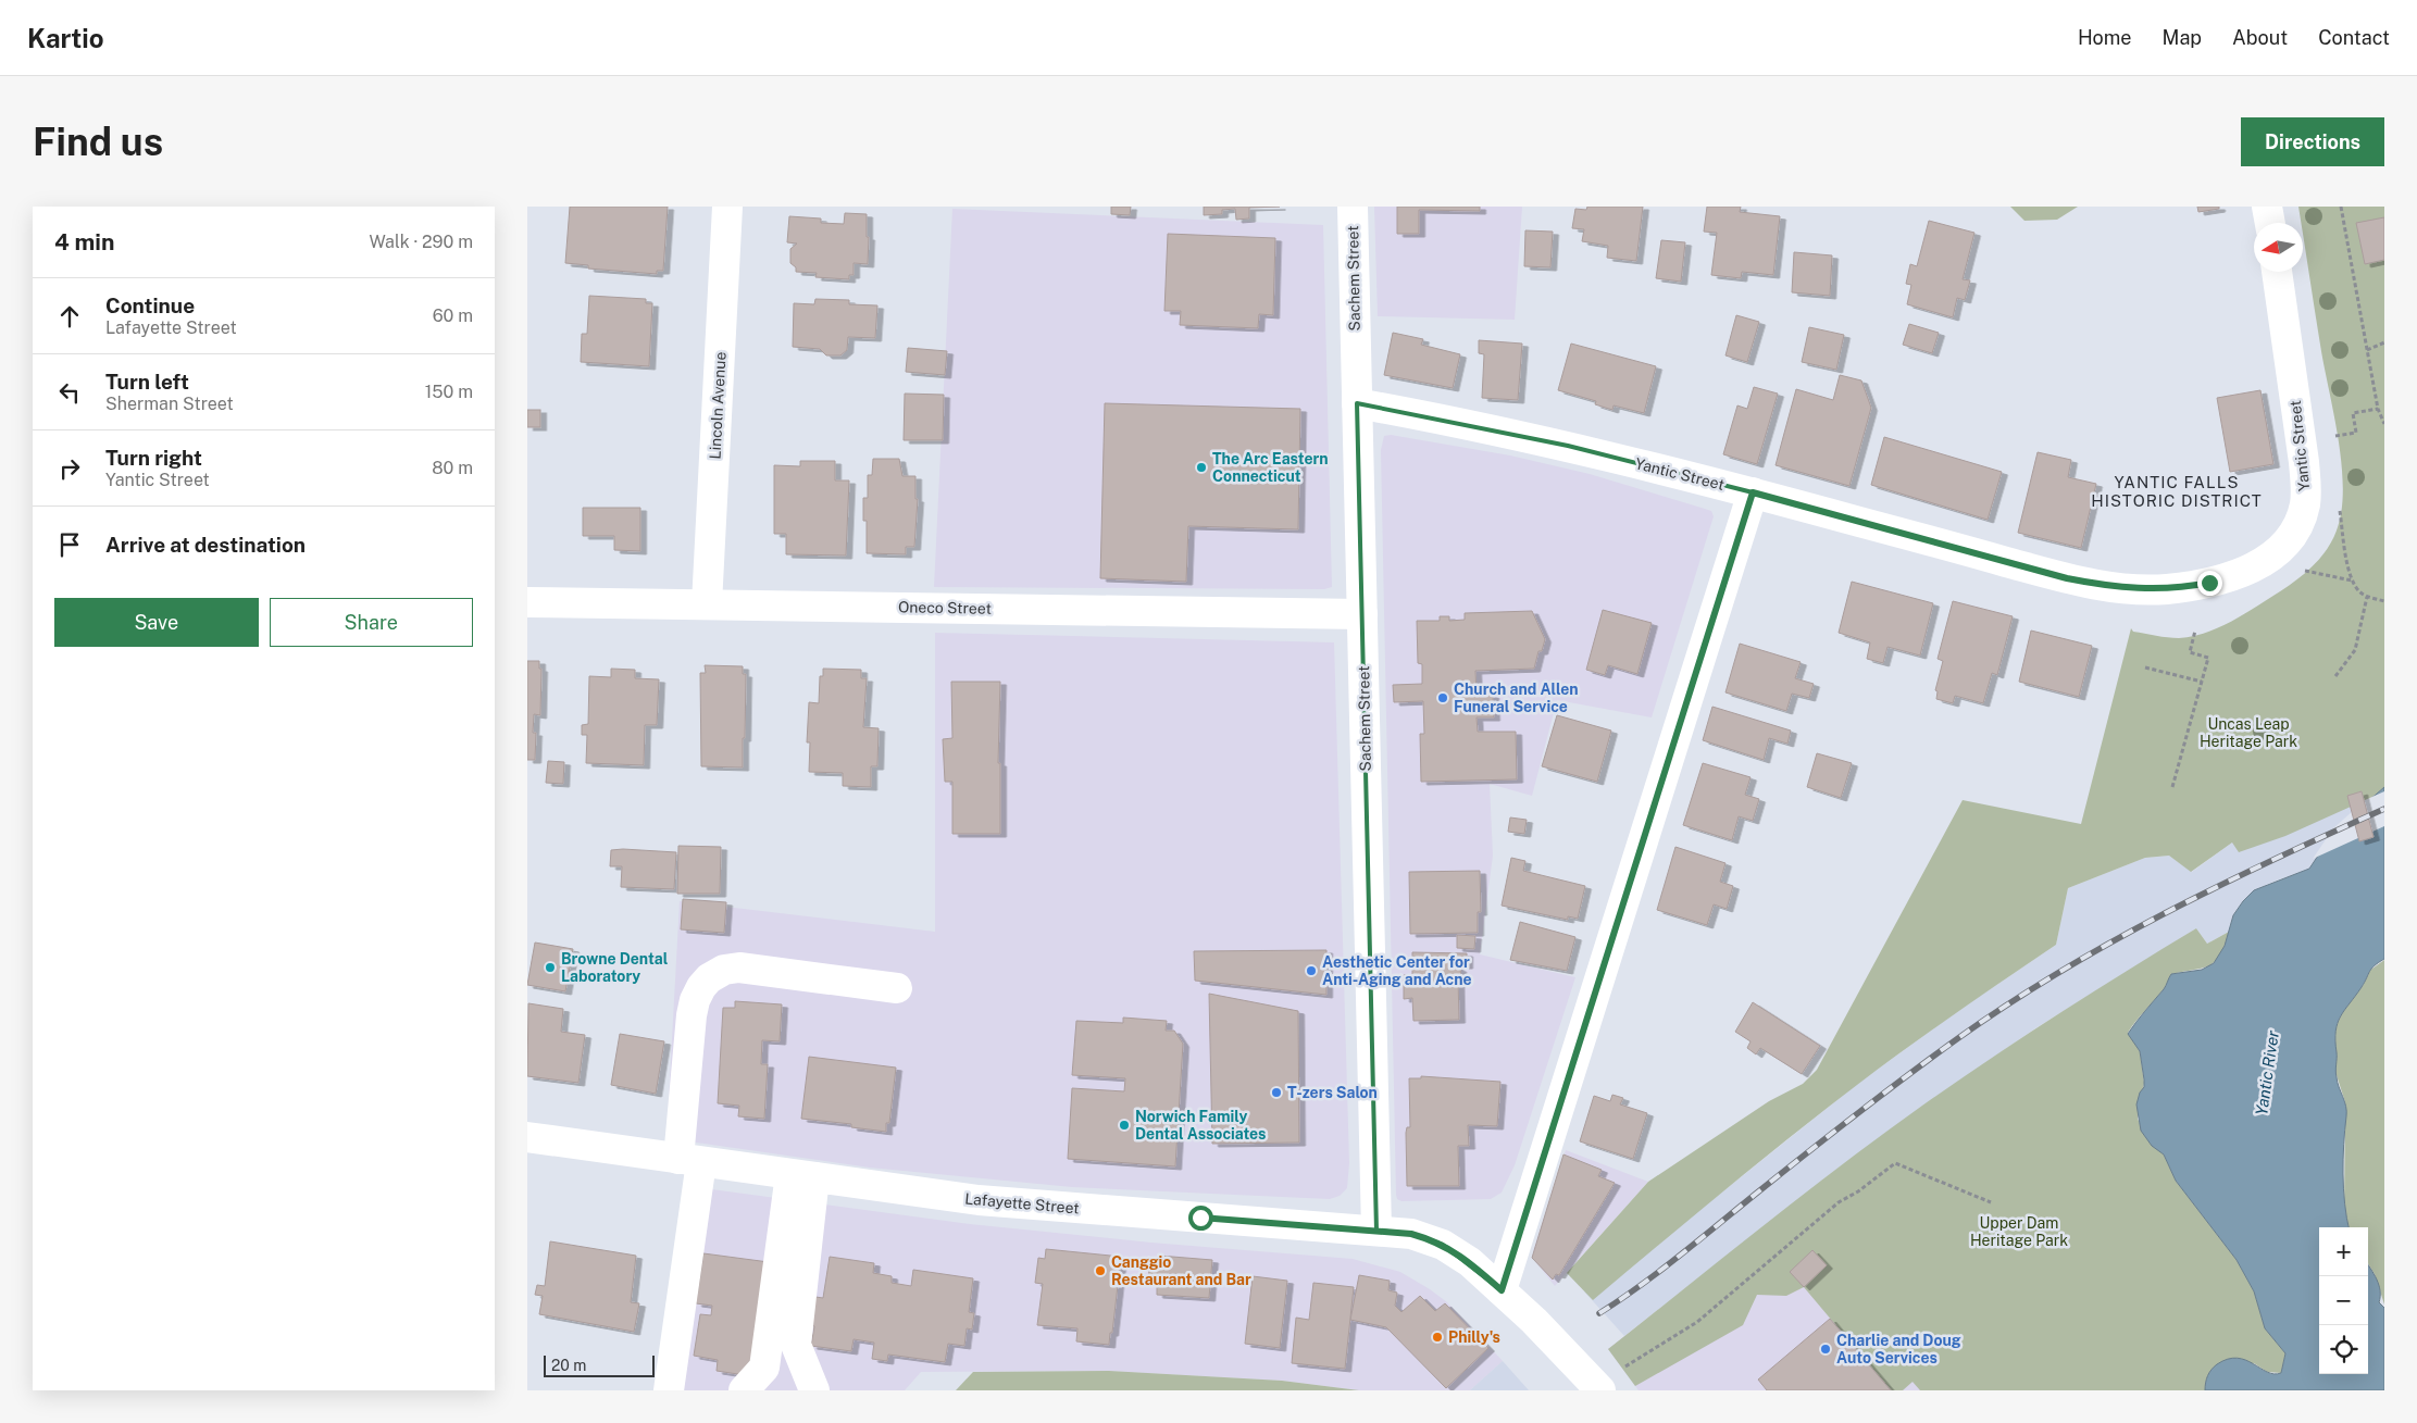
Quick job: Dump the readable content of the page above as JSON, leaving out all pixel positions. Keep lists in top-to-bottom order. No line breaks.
{"streets":{"street":["Sachem Street","Lincoln Avenue","Yantic Street","Oneco Street","Lafayette Street"]},"crossings":[["Sachem Street","Yantic Street"],["Sachem Street","Oneco Street"],["Sachem Street","Lafayette Street"],["Lincoln Avenue","Oneco Street"]],"districts":["YANTIC FALLS HISTORIC DISTRICT"],"water":["Yantic River"],"parks":["Uncas Leap Heritage Park","Upper Dam Heritage Park"],"places":["The Arc Eastern Connecticut","Church and Allen Funeral Service","Browne Dental Laboratory","Aesthetic Center for Anti-Aging and Acne","T-zers Salon","Norwich Family Dental Associates","Canggio Restaurant and Bar","Philly's","Charlie and Doug Auto Services"],"scale_bar":"20 m","north":"left","page":{"header":"Kartio","nav":["Home","Map","About","Contact"],"buttons":["Directions",["Save","Share"]],"title":"Find us","heading":["4 min","Walk · 290 m"],"list":[["Continue","Lafayette Street","60 m"],["Turn left","Sherman Street","150 m"],["Turn right","Yantic Street","80 m"],"Arrive at destination"],"map_buttons":["+","−"],"scale":"20 m"}}
